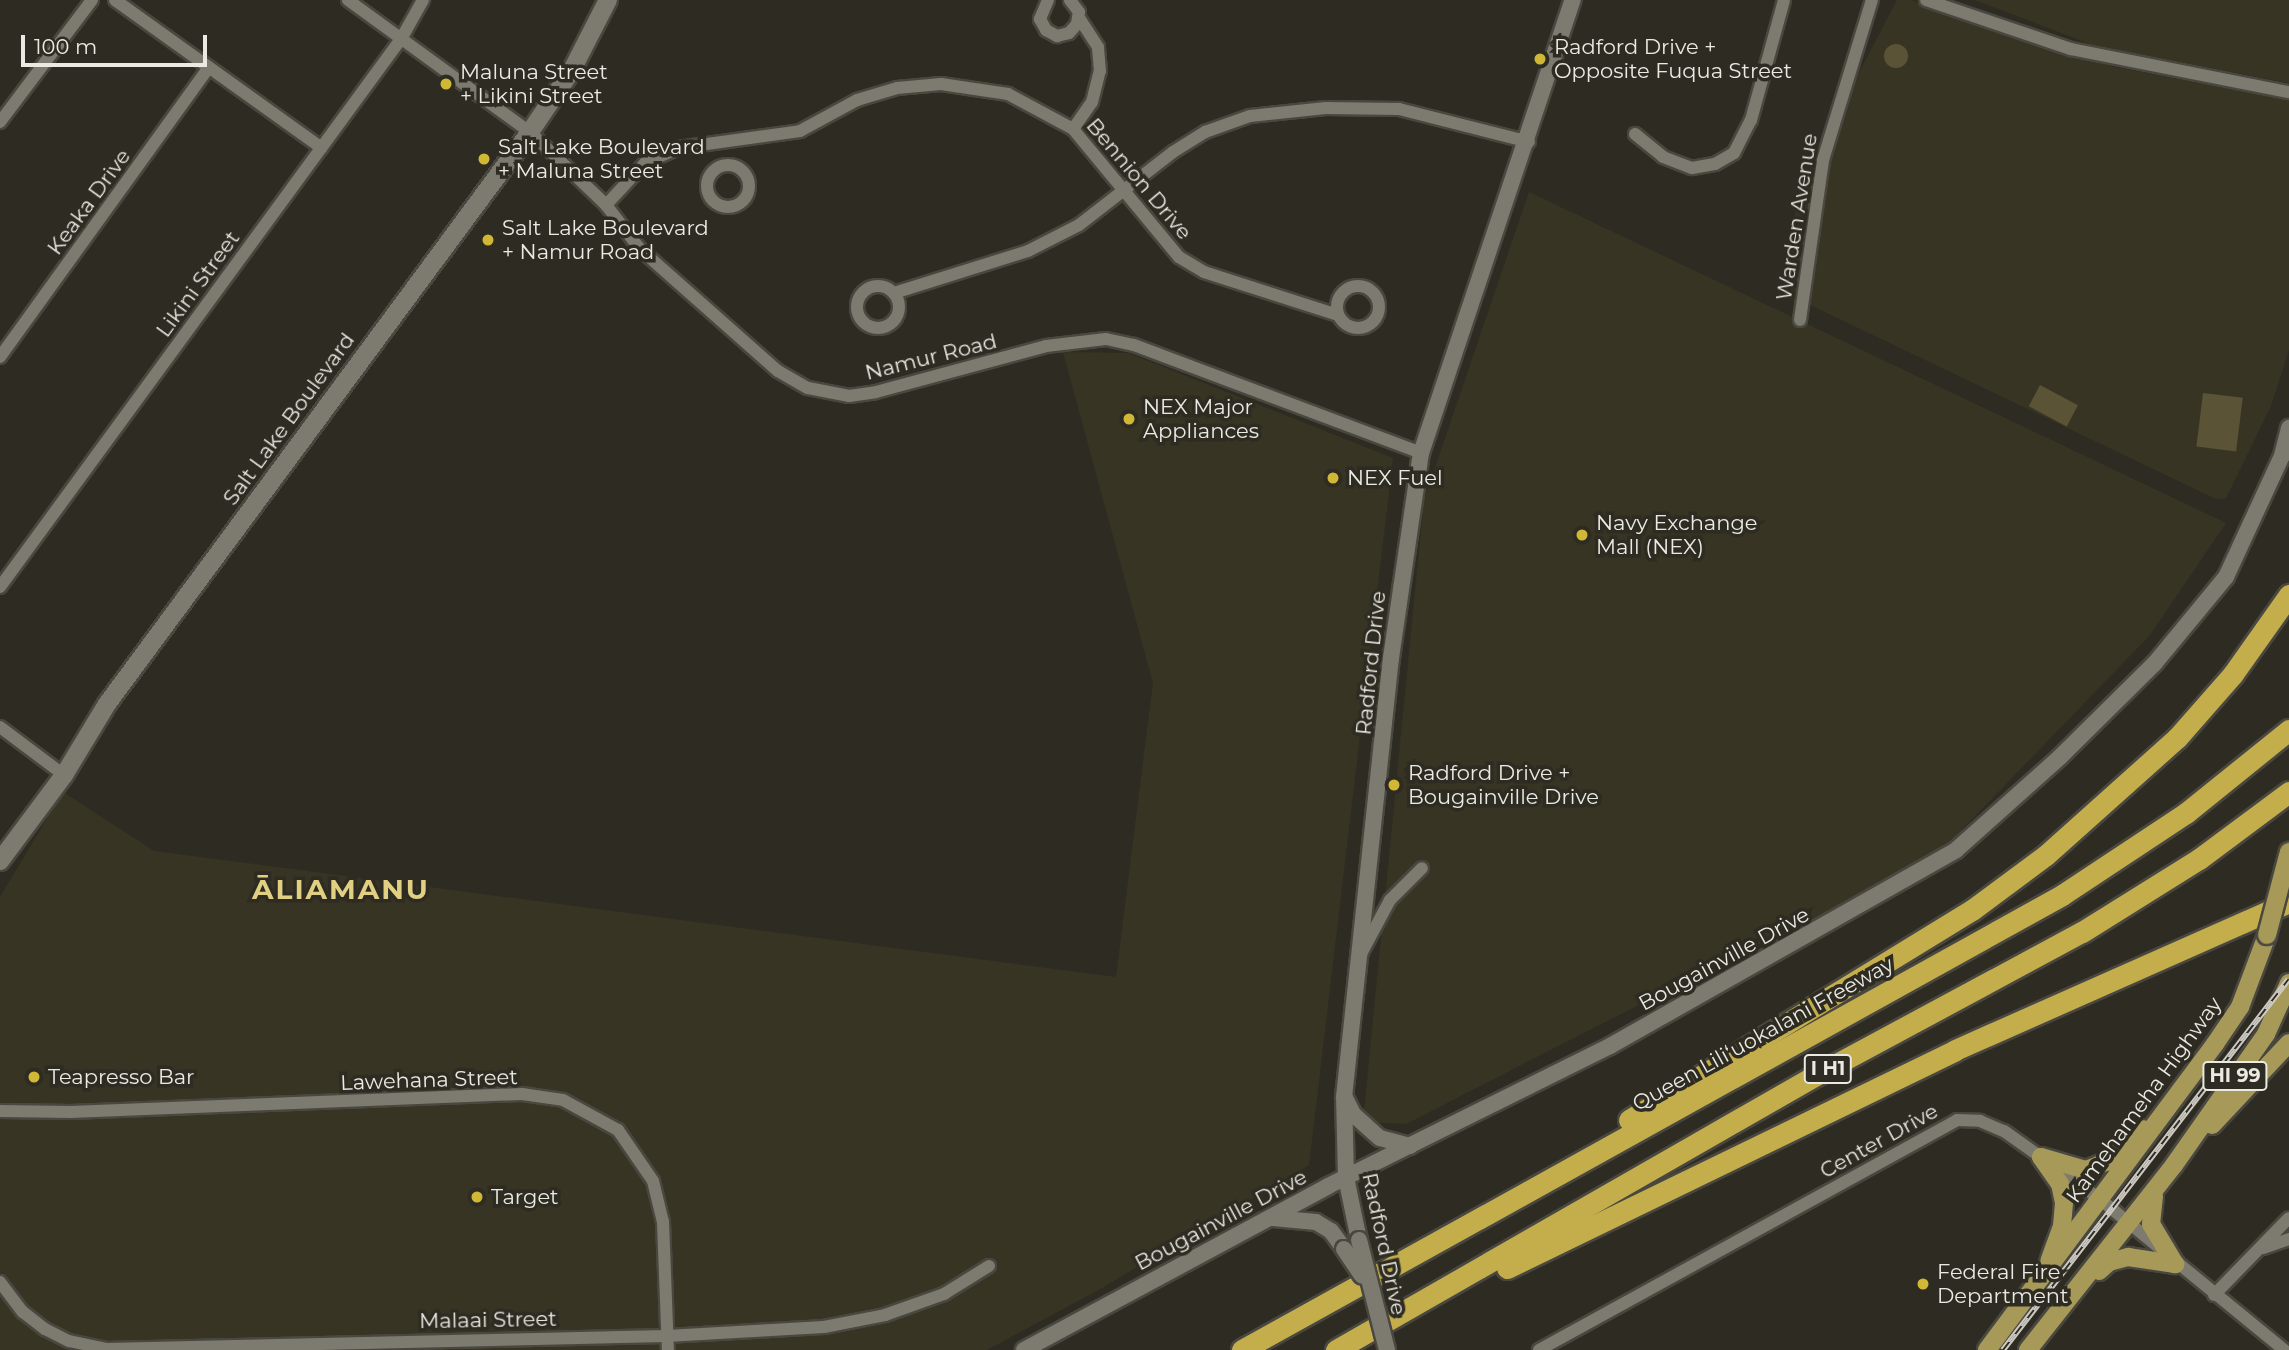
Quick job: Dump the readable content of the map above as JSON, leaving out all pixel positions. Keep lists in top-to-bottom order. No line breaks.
{"streets":{"highway":["Queen Liliʻuokalani Freeway","I H1"],"main road":["Salt Lake Boulevard","HI 99","Kamehameha Highway"],"street":["Bennion Drive","Keaka Drive","Warden Avenue","Likini Street","Namur Road","Radford Drive","Bougainville Drive","Lawehana Street","Center Drive","Malaai Street"]},"crossings":[["Bennion Drive","Namur Road"],["Likini Street","Namur Road"],["Namur Road","Salt Lake Boulevard"],["Namur Road","Radford Drive"],["Radford Drive","Bougainville Drive"],["HI 99","Center Drive"],["Lawehana Street","Malaai Street"],["Kamehameha Highway","Center Drive"]],"districts":["ĀLIAMANU"],"places":["Radford Drive + Opposite Fuqua Street","Maluna Street + Likini Street","Salt Lake Boulevard + Maluna Street","Salt Lake Boulevard + Namur Road","NEX Major Appliances","NEX Fuel","Navy Exchange Mall (NEX)","Radford Drive + Bougainville Drive","Teapresso Bar","Target","Federal Fire Department"],"scale_bar":"100 m"}
